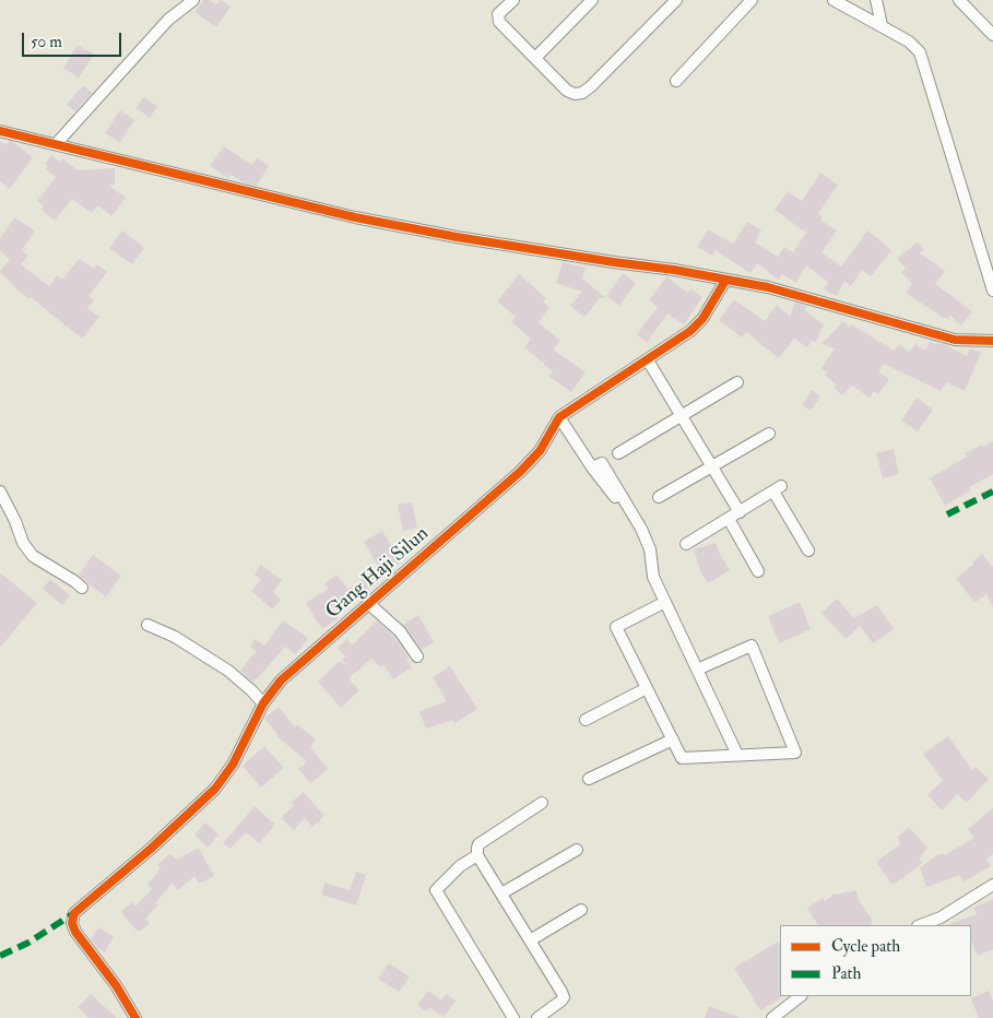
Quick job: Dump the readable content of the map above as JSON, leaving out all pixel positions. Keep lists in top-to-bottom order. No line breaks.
{"streets":{"street":["Gang Haji Silun"]},"legend":["Cycle path","Path"],"scale_bar":"50 m"}
